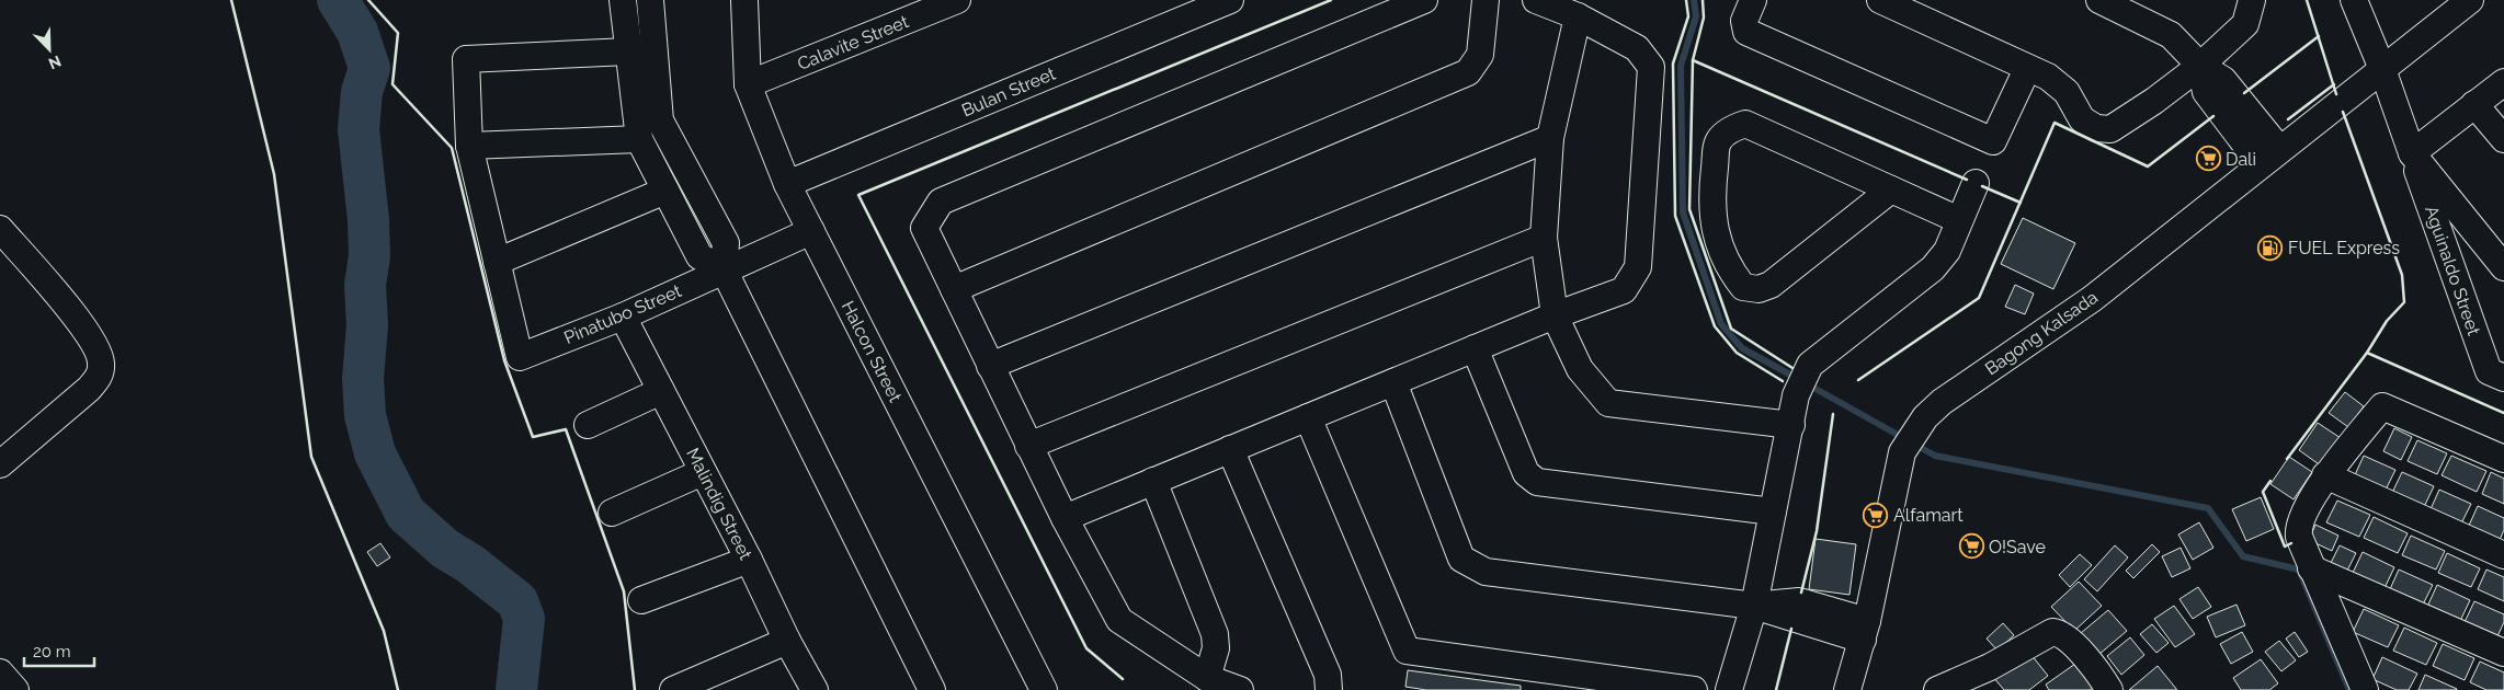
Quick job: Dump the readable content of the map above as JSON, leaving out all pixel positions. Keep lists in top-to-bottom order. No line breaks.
{"streets":{"street":["Calavite Street","Bulan Street","Aguinaldo Street","Pinatubo Street","Bagong Kalsada","Halcon Street","Malindig Street"]},"crossings":[["Calavite Street","Halcon Street"],["Bulan Street","Halcon Street"],["Aguinaldo Street","Bagong Kalsada"],["Pinatubo Street","Halcon Street"],["Pinatubo Street","Malindig Street"]],"places":{"supermarket":["Dali","Alfamart","O!Save"],"fuel station":["FUEL Express"]},"scale_bar":"20 m","north":"bottom right"}
